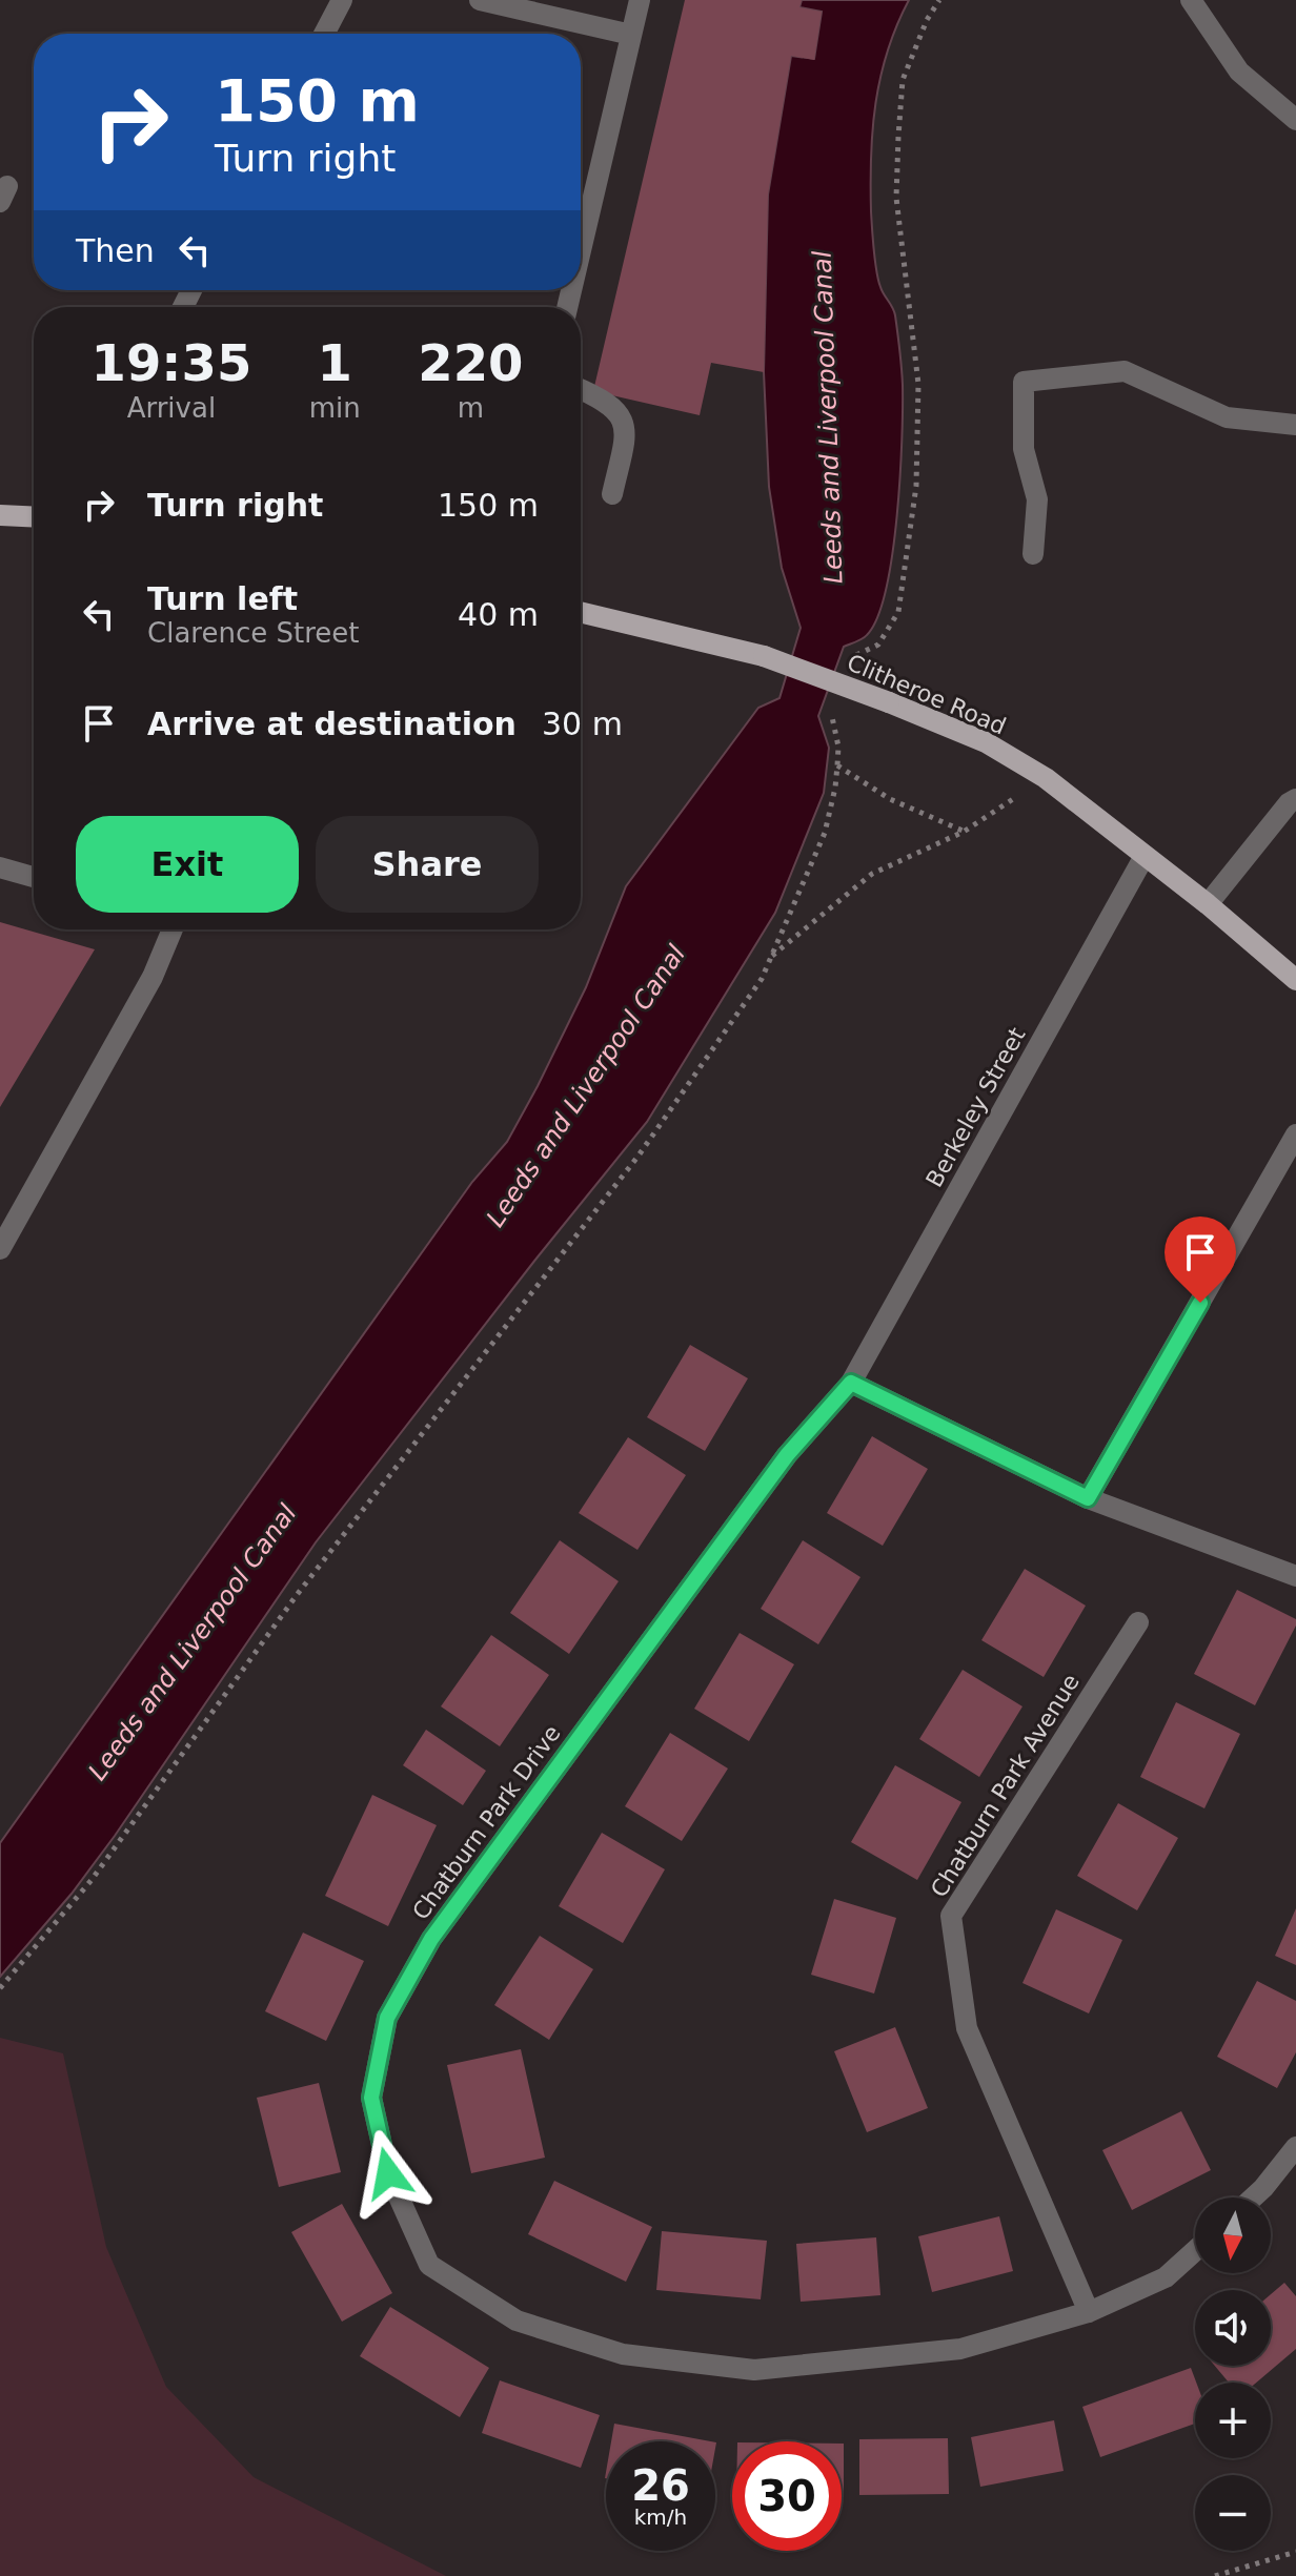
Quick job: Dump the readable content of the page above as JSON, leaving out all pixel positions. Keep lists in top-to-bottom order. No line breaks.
{"streets":{"main road":["Clitheroe Road"],"street":["Berkeley Street","Chatburn Park Avenue","Chatburn Park Drive"]},"crossings":[["Clitheroe Road","Berkeley Street"],["Berkeley Street","Chatburn Park Drive"],["Chatburn Park Avenue","Chatburn Park Drive"]],"water":["Leeds and Liverpool Canal"],"north":"bottom","page":{"turn":["150 m","Turn right"],"then":"Then","eta":["19:35","Arrival","1","min","220","m"],"list":[{"name":"Turn right","value":"150 m"},{"name":"Turn left","note":"Clarence Street","value":"40 m"},{"name":"Arrive at destination","value":"30 m"}],"buttons":["Exit","Share"],"map_buttons":["+","−"],"speed":"26 km/h","limit":"30"}}
